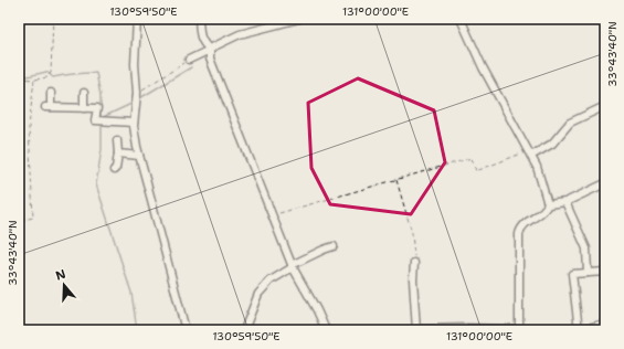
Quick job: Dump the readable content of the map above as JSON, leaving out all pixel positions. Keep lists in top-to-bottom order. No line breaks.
{"north":"top","coordinates":["130°59'50\"E","131°00'00\"E","33°43'40\"N"]}
